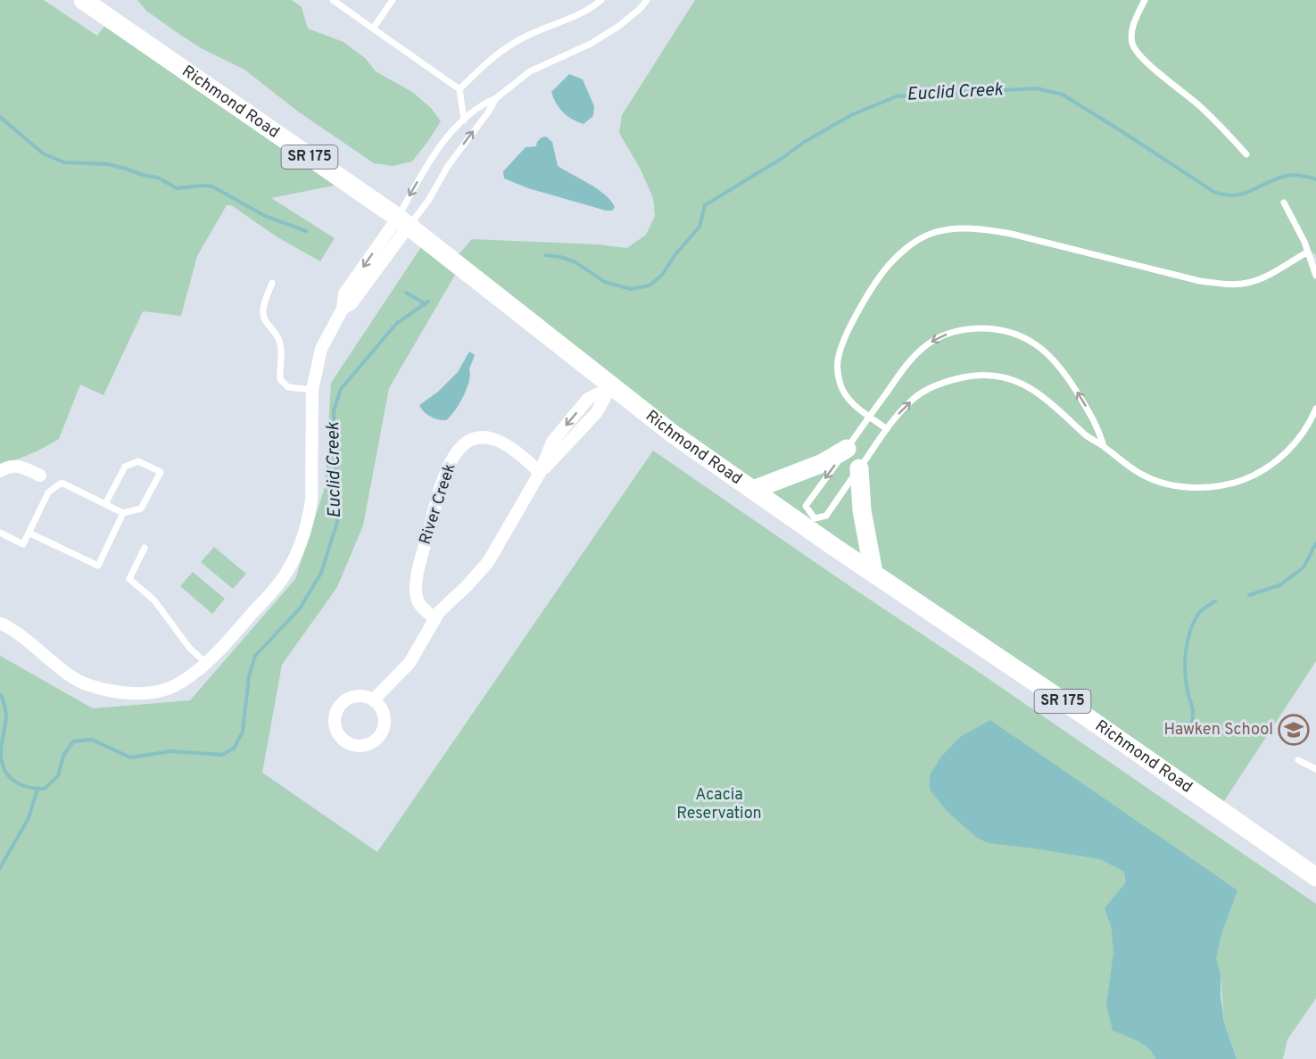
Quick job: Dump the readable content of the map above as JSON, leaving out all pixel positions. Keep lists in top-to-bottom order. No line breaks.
{"streets":{"main road":["Richmond Road","SR 175"],"street":["River Creek"]},"water":["Euclid Creek"],"parks":["Acacia Reservation"],"places":{"school or university":["Hawken School"]}}
